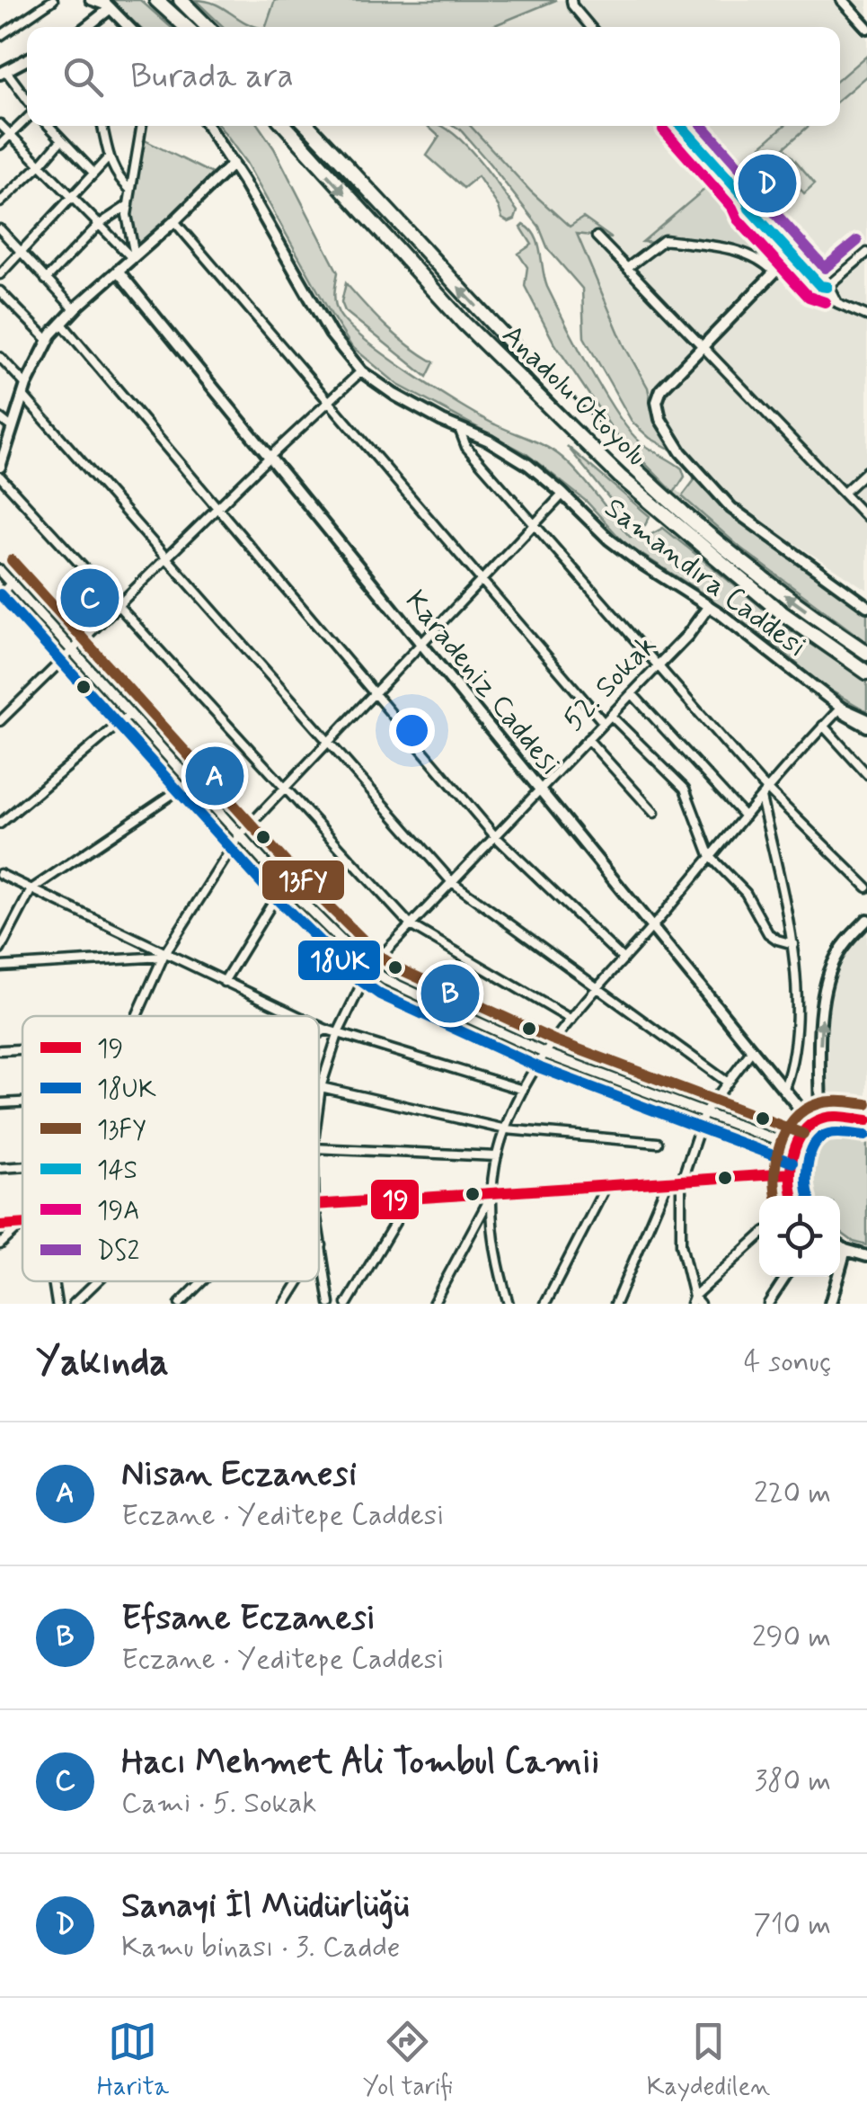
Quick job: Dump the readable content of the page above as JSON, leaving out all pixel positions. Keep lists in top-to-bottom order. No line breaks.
{"streets":{"highway":["Anadolu Otoyolu"],"street":["Samandıra Caddesi","Karadeniz Caddesi","52. Sokak"]},"crossings":[["Samandıra Caddesi","52. Sokak"],["Karadeniz Caddesi","52. Sokak"]],"lines":["transit line 14S","transit line DS2","transit line 19A","transit line 13FY","transit line 18UK","transit line 19"],"legend":["19","18UK","13FY","14S","19A","DS2"],"page":{"search":"Burada ara","pins":["D","C","A","B"],"heading":["Yakında","4 sonuç"],"list":[{"mark":"A","name":"Nisan Eczanesi","note":"Eczane · Yeditepe Caddesi","value":"220 m"},{"mark":"B","name":"Efsane Eczanesi","note":"Eczane · Yeditepe Caddesi","value":"290 m"},{"mark":"C","name":"Hacı Mehmet Ali Tombul Camii","note":"Cami · 5. Sokak","value":"380 m"},{"mark":"D","name":"Sanayi İl Müdürlüğü","note":"Kamu binası · 3. Cadde","value":"710 m"}],"nav":["Harita","Yol tarifi","Kaydedilen"]}}
